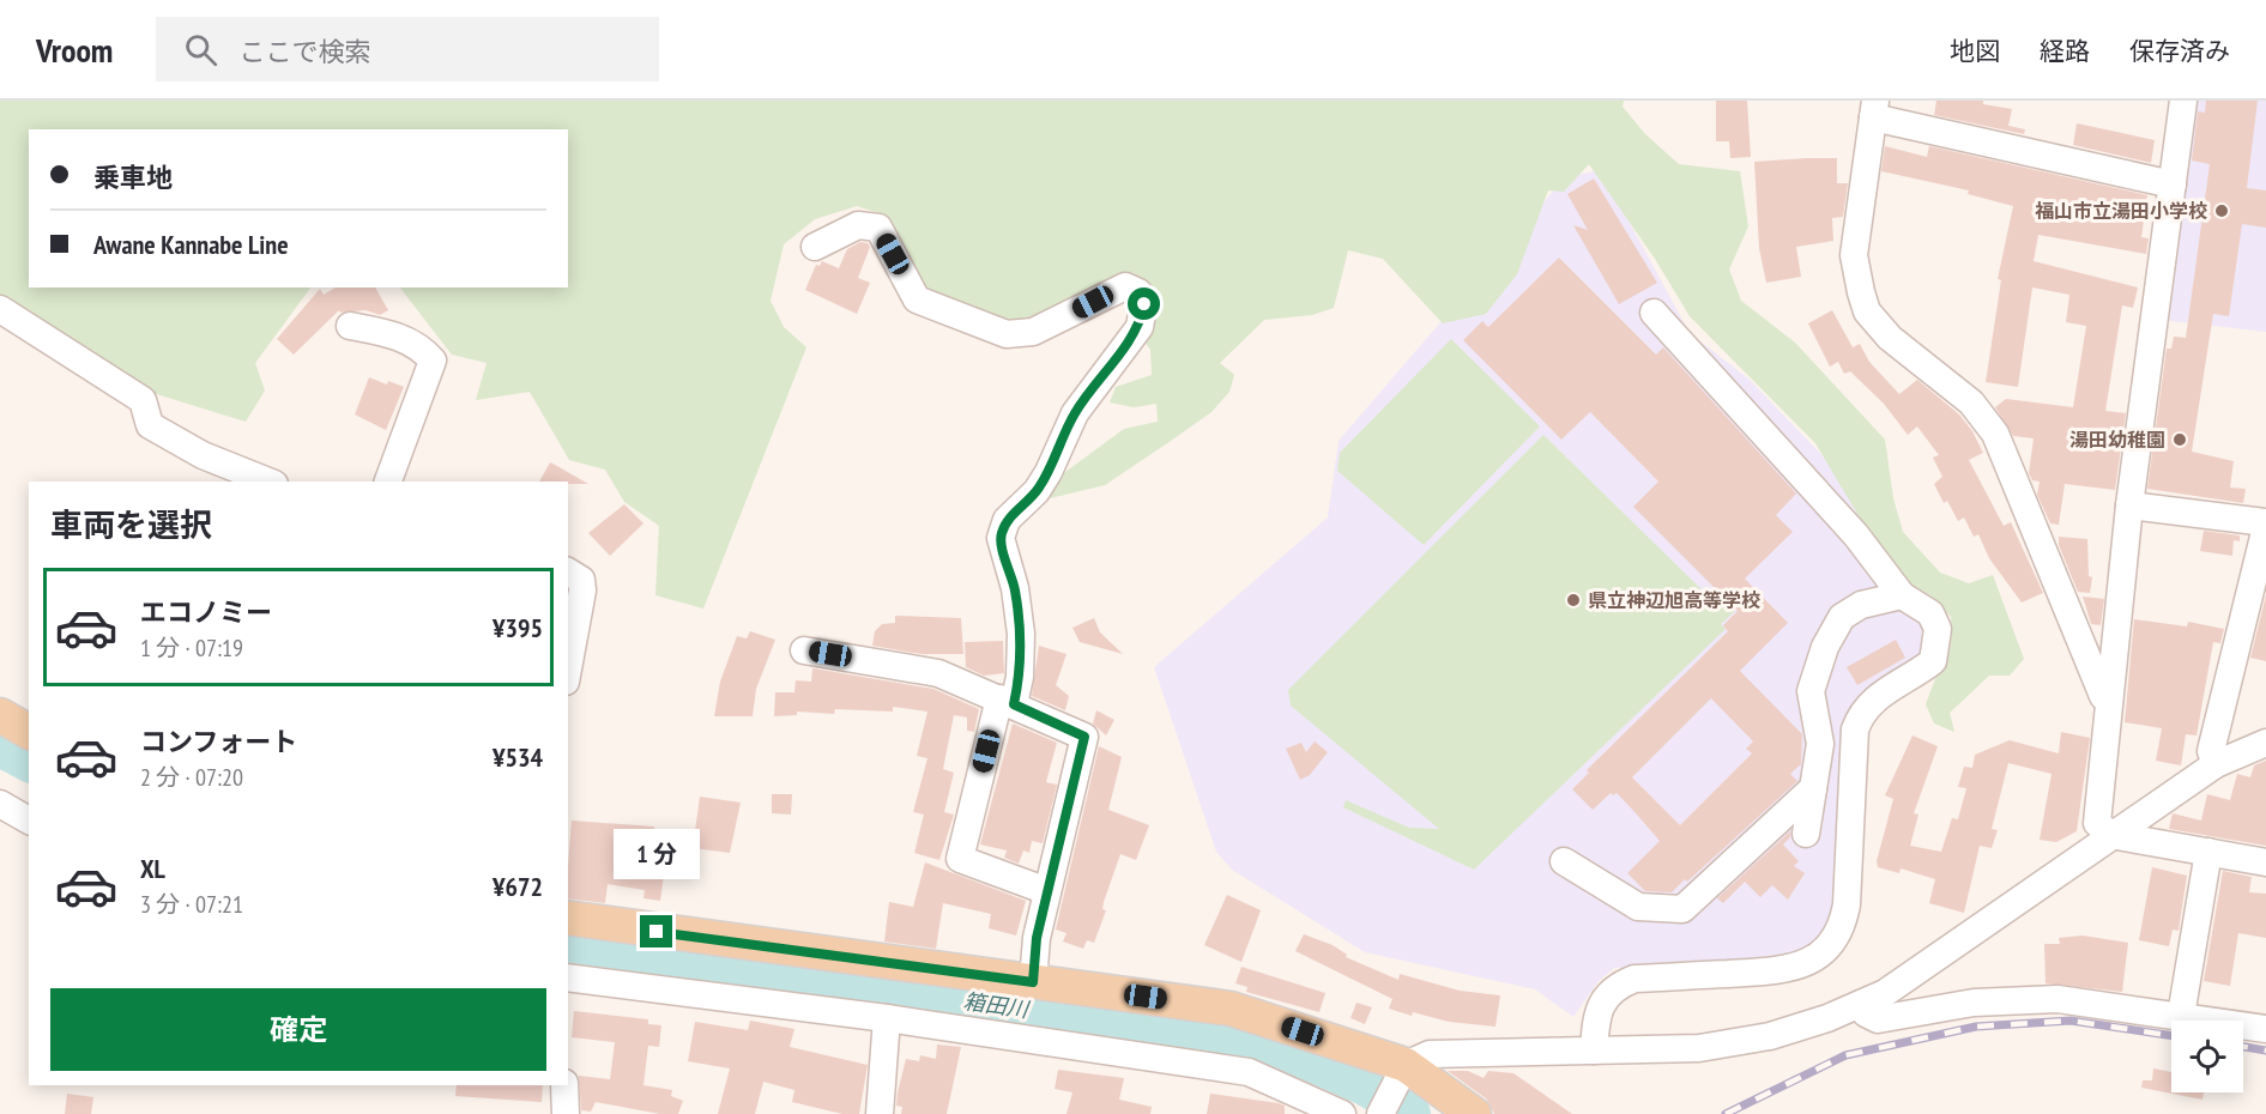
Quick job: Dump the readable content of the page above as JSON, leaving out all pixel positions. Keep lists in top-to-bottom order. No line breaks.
{"water":["箱田川"],"places":["福山市立湯田小学校","湯田幼稚園","県立神辺旭高等学校"],"page":{"header":"Vroom","search":"ここで検索","nav":["地図","経路","保存済み"],"banner":["乗車地","Awane Kannabe Line"],"heading":"車両を選択","list":[{"name":"エコノミー","note":"1 分 · 07:19","value":"¥395"},{"name":"コンフォート","note":"2 分 · 07:20","value":"¥534"},{"name":"XL","note":"3 分 · 07:21","value":"¥672"}],"bubble":"1 分","buttons":"確定"}}
